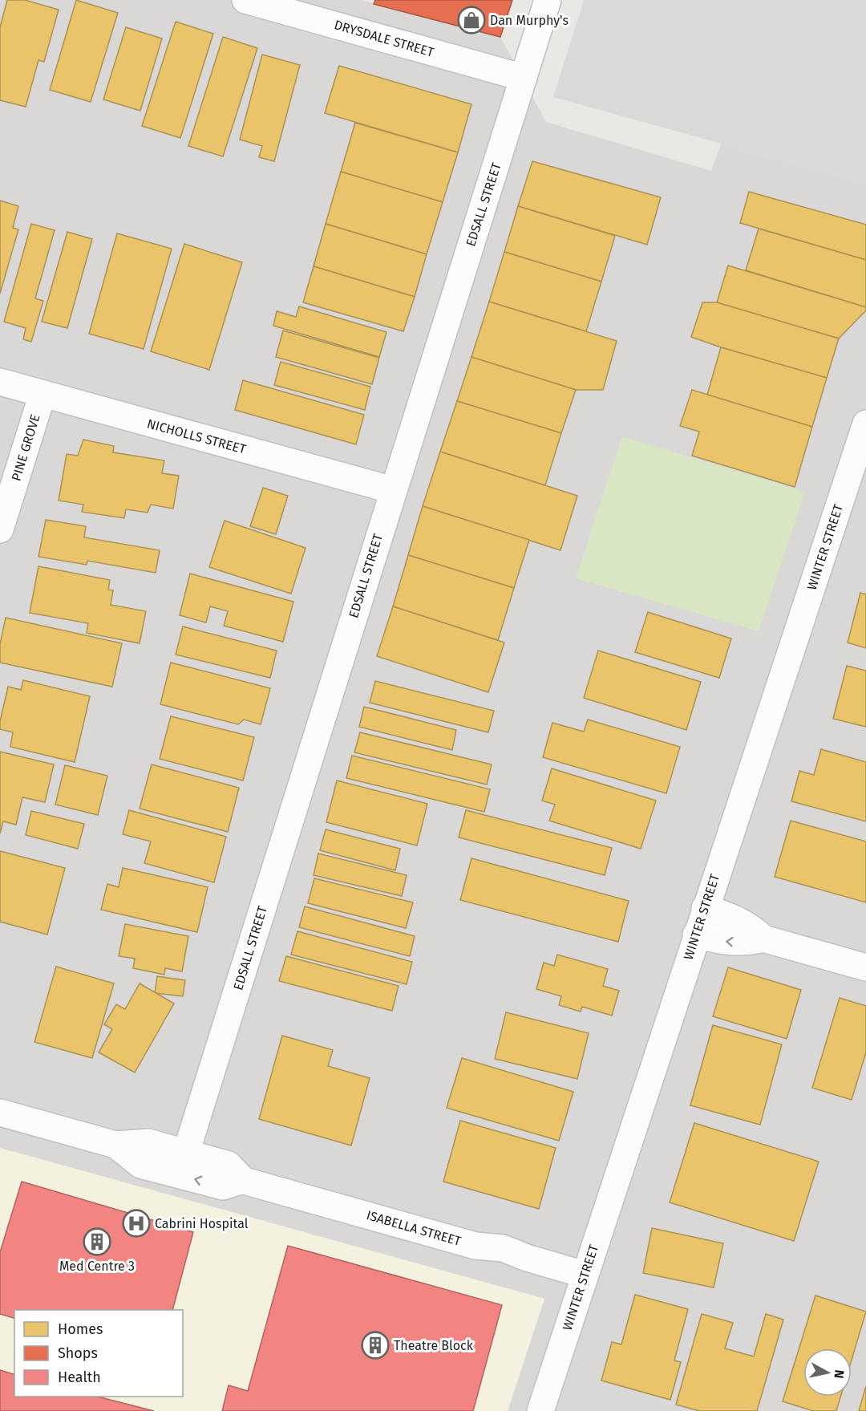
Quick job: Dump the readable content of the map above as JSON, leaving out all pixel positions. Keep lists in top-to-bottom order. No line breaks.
{"streets":{"street":["DRYSDALE STREET","EDSALL STREET","NICHOLLS STREET","PINE GROVE","WINTER STREET","ISABELLA STREET"]},"crossings":[["DRYSDALE STREET","EDSALL STREET"],["EDSALL STREET","NICHOLLS STREET"],["EDSALL STREET","ISABELLA STREET"],["NICHOLLS STREET","PINE GROVE"],["WINTER STREET","ISABELLA STREET"]],"places":{"shop":["Dan Murphy's"],"hospital":["Cabrini Hospital"],"building":["Med Centre 3","Theatre Block"]},"legend":["Homes","Shops","Health"],"north":"right"}
